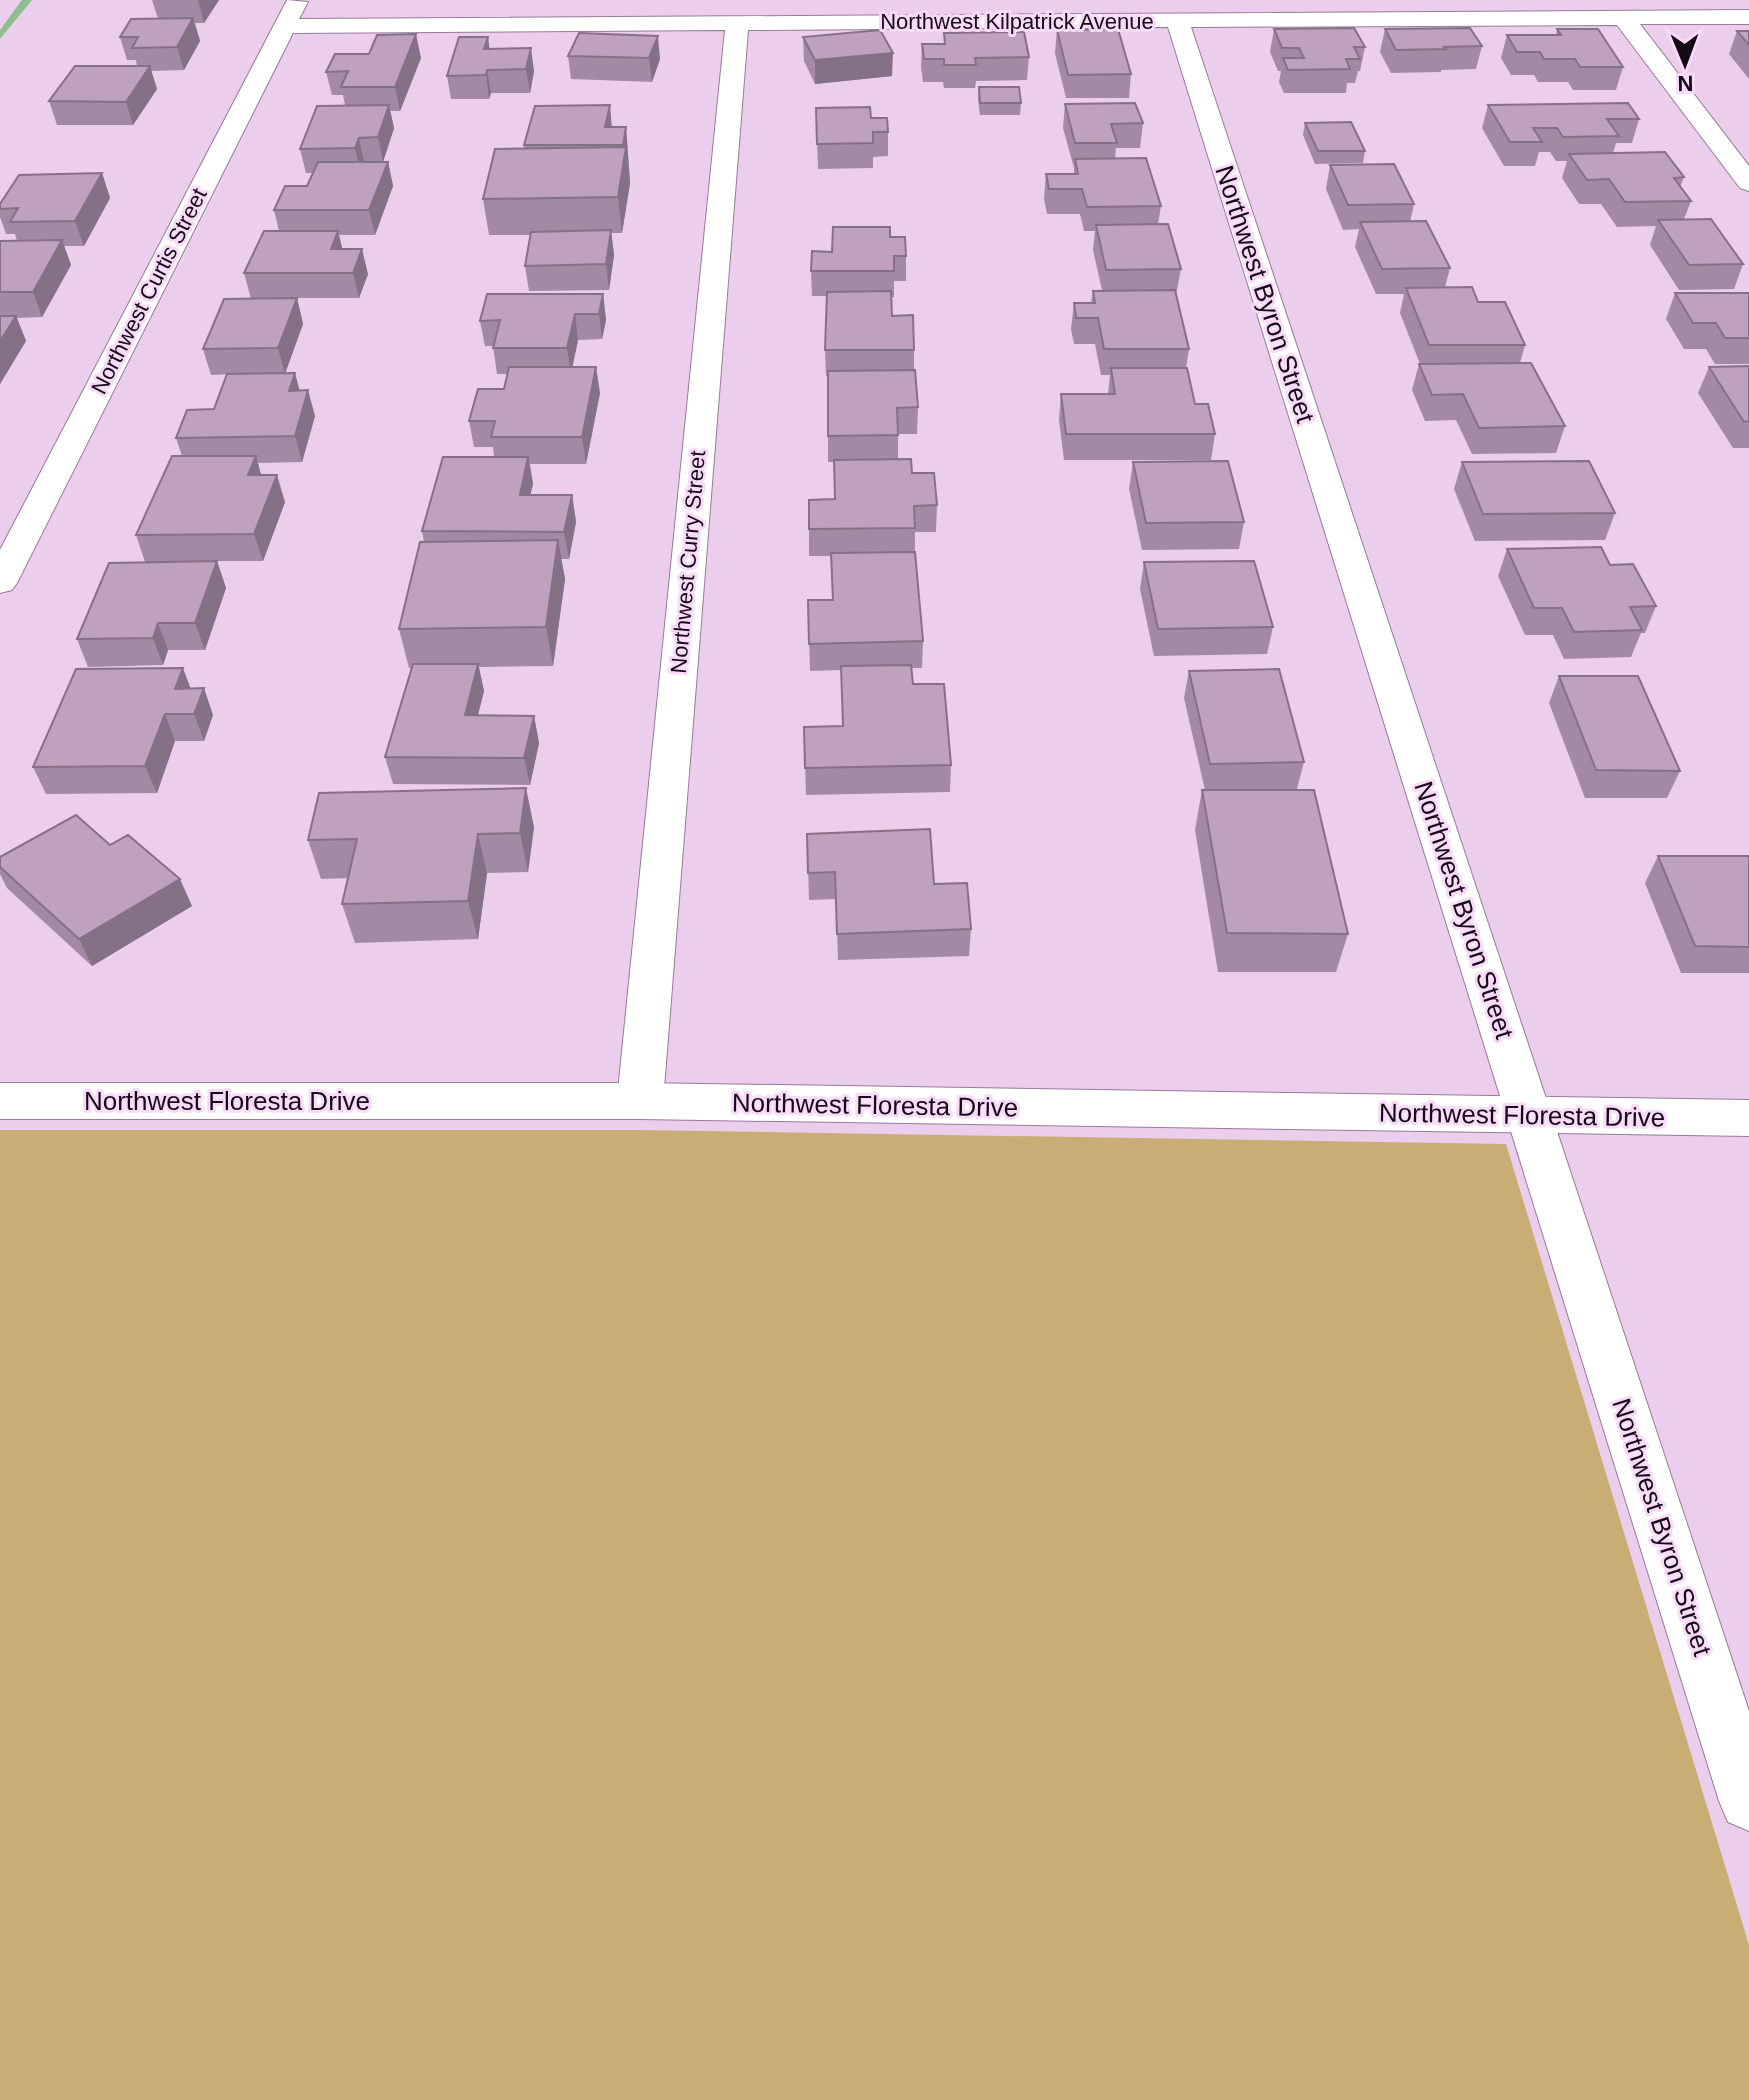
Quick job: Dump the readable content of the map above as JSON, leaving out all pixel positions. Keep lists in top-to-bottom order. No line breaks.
{"streets":{"street":["Northwest Kilpatrick Avenue","Northwest Curtis Street","Northwest Byron Street","Northwest Curry Street","Northwest Floresta Drive"]},"crossings":[["Northwest Kilpatrick Avenue","Northwest Curtis Street"],["Northwest Kilpatrick Avenue","Northwest Byron Street"],["Northwest Kilpatrick Avenue","Northwest Curry Street"],["Northwest Byron Street","Northwest Floresta Drive"],["Northwest Curry Street","Northwest Floresta Drive"]],"north":"bottom"}
